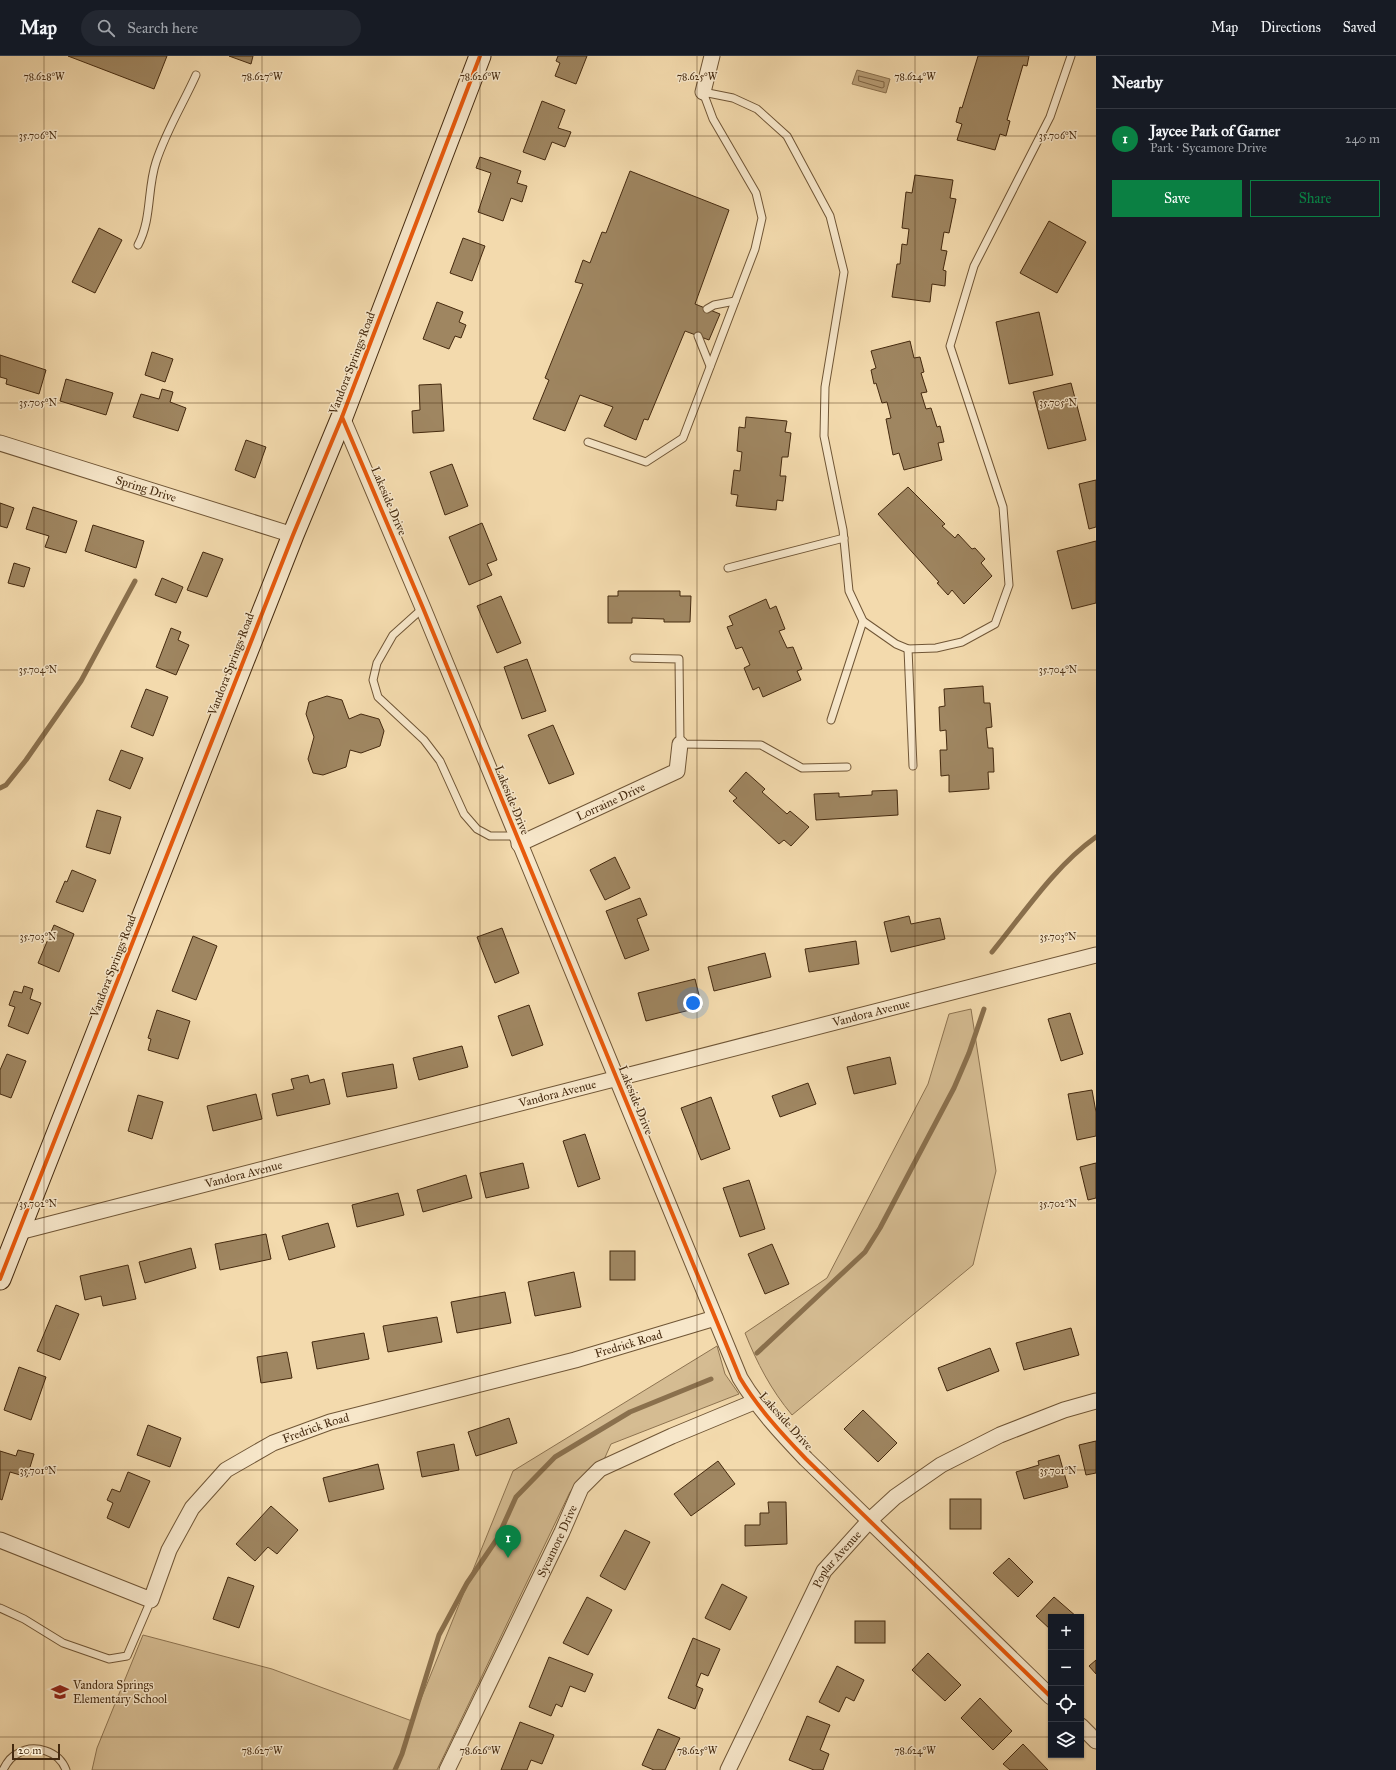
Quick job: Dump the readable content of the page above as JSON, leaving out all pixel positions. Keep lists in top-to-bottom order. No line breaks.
{"streets":{"street":["Vandora Springs Road","Spring Drive","Lakeside Drive","Lorraine Drive","Vandora Avenue","Fredrick Road","Sycamore Drive","Poplar Avenue"]},"crossings":[["Vandora Springs Road","Spring Drive"],["Vandora Springs Road","Lakeside Drive"],["Vandora Springs Road","Vandora Avenue"],["Lakeside Drive","Lorraine Drive"],["Lakeside Drive","Vandora Avenue"],["Lakeside Drive","Fredrick Road"],["Lakeside Drive","Sycamore Drive"],["Lakeside Drive","Poplar Avenue"]],"places":{"school or university":["Vandora Springs Elementary School"]},"scale_bar":"20 m","page":{"header":"Map","search":"Search here","nav":["Map","Directions","Saved"],"heading":"Nearby","list":[{"mark":"1","name":"Jaycee Park of Garner","note":"Park · Sycamore Drive","value":"240 m"}],"buttons":["Save","Share"],"pins":"1","map_buttons":["+","−"],"scale":"20 m"},"coordinates":["78.628°W","78.627°W","78.626°W","78.625°W","78.624°W","35.706°N","35.705°N","35.704°N","35.703°N","35.702°N","35.701°N"]}
